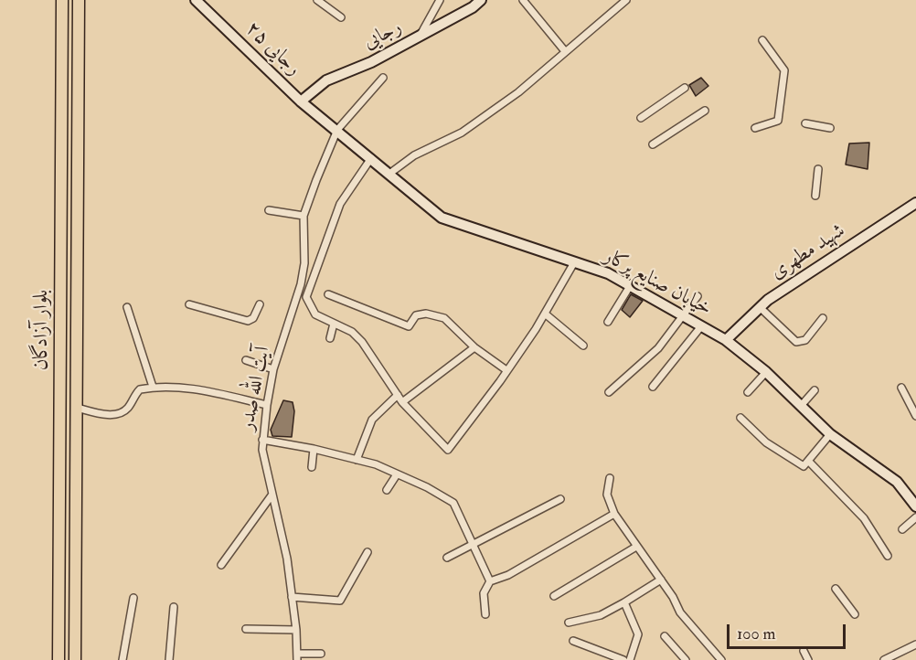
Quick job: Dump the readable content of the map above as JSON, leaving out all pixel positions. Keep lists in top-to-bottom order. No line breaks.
{"streets":{"highway":["بلوار آزادگان"],"street":["رجایی","رجایی ۲۵","شهید مطهری","خیابان صنایع پرکار","آیت الله صدر"]},"crossings":[["رجایی","رجایی ۲۵"],["رجایی","خیابان صنایع پرکار"],["رجایی ۲۵","خیابان صنایع پرکار"],["شهید مطهری","خیابان صنایع پرکار"],["خیابان صنایع پرکار","آیت الله صدر"]],"scale_bar":"100 m"}
